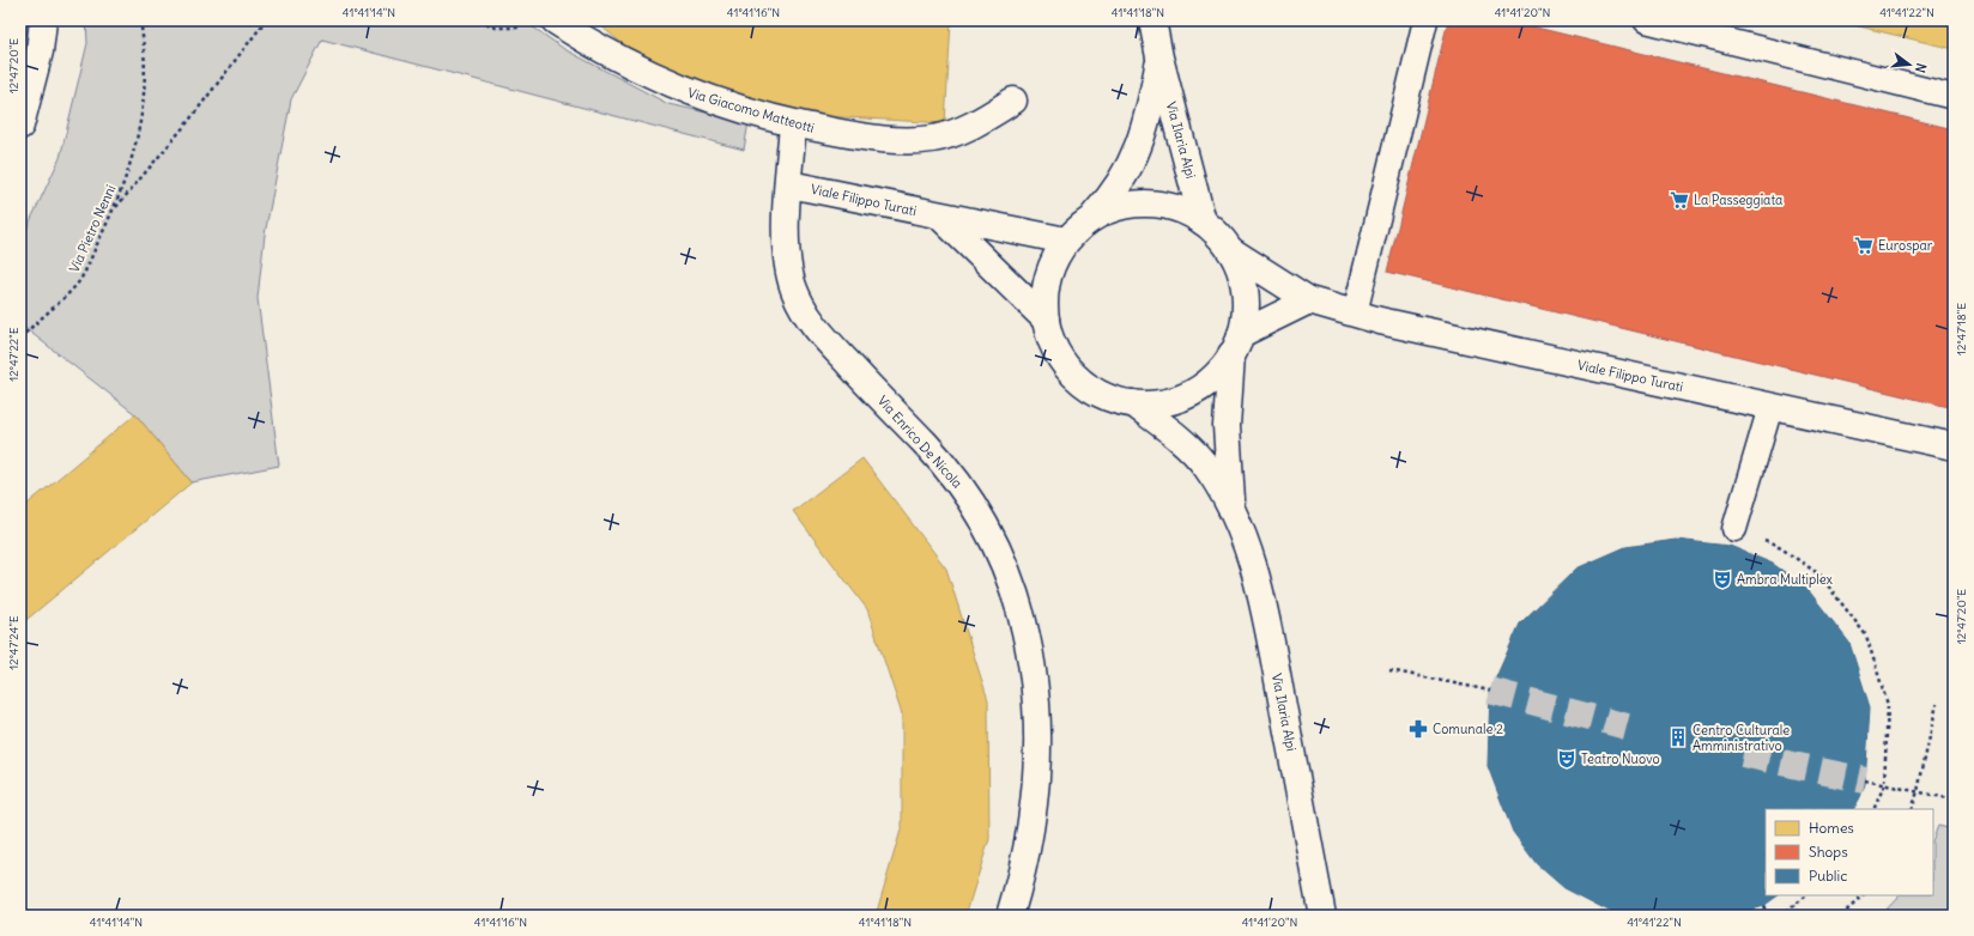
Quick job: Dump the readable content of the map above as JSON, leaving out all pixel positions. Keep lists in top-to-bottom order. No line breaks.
{"streets":{"street":["Via Giacomo Matteotti","Via Ilaria Alpi","Viale Filippo Turati","Via Enrico De Nicola"],"path":["Via Pietro Nenni"]},"crossings":[["Via Giacomo Matteotti","Via Enrico De Nicola"],["Via Ilaria Alpi","Viale Filippo Turati"],["Viale Filippo Turati","Via Enrico De Nicola"]],"places":{"supermarket":["La Passeggiata","Eurospar"],"theatre":["Ambra Multiplex","Teatro Nuovo"],"pharmacy":["Comunale 2"],"building":["Centro Culturale Amministrativo"]},"legend":["Homes","Shops","Public"],"north":"right","coordinates":["41°41'14\"N","41°41'16\"N","41°41'18\"N","41°41'20\"N","41°41'22\"N","12°47'20\"E","12°47'18\"E","12°47'22\"E","12°47'24\"E"]}
